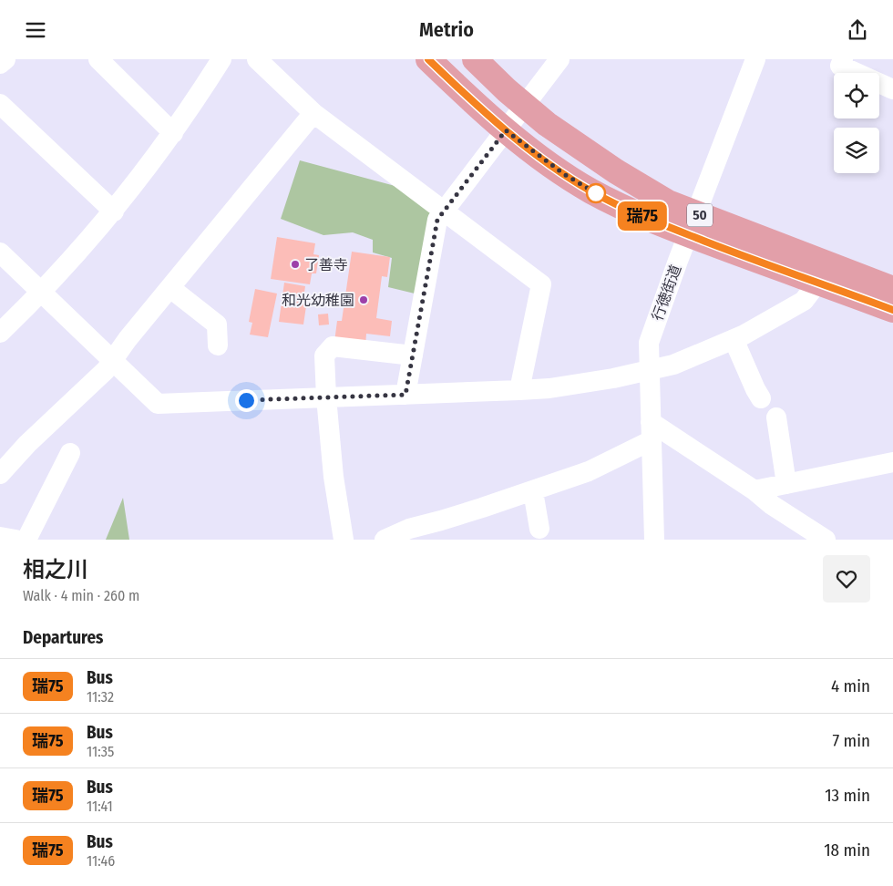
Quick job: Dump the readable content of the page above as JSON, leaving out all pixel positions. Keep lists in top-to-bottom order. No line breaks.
{"streets":{"main road":["50"],"street":["行徳街道"]},"crossings":[["50","行徳街道"]],"places":["了善寺","和光幼稚園"],"lines":["bus line 瑞75"],"page":{"header":"Metrio","on_map":"瑞75","heading":[["相之川","Walk · 4 min · 260 m"],"Departures"],"list":[{"mark":"瑞75","name":"Bus","note":"11:32","value":"4 min"},{"mark":"瑞75","name":"Bus","note":"11:35","value":"7 min"},{"mark":"瑞75","name":"Bus","note":"11:41","value":"13 min"},{"mark":"瑞75","name":"Bus","note":"11:46","value":"18 min"}]}}
